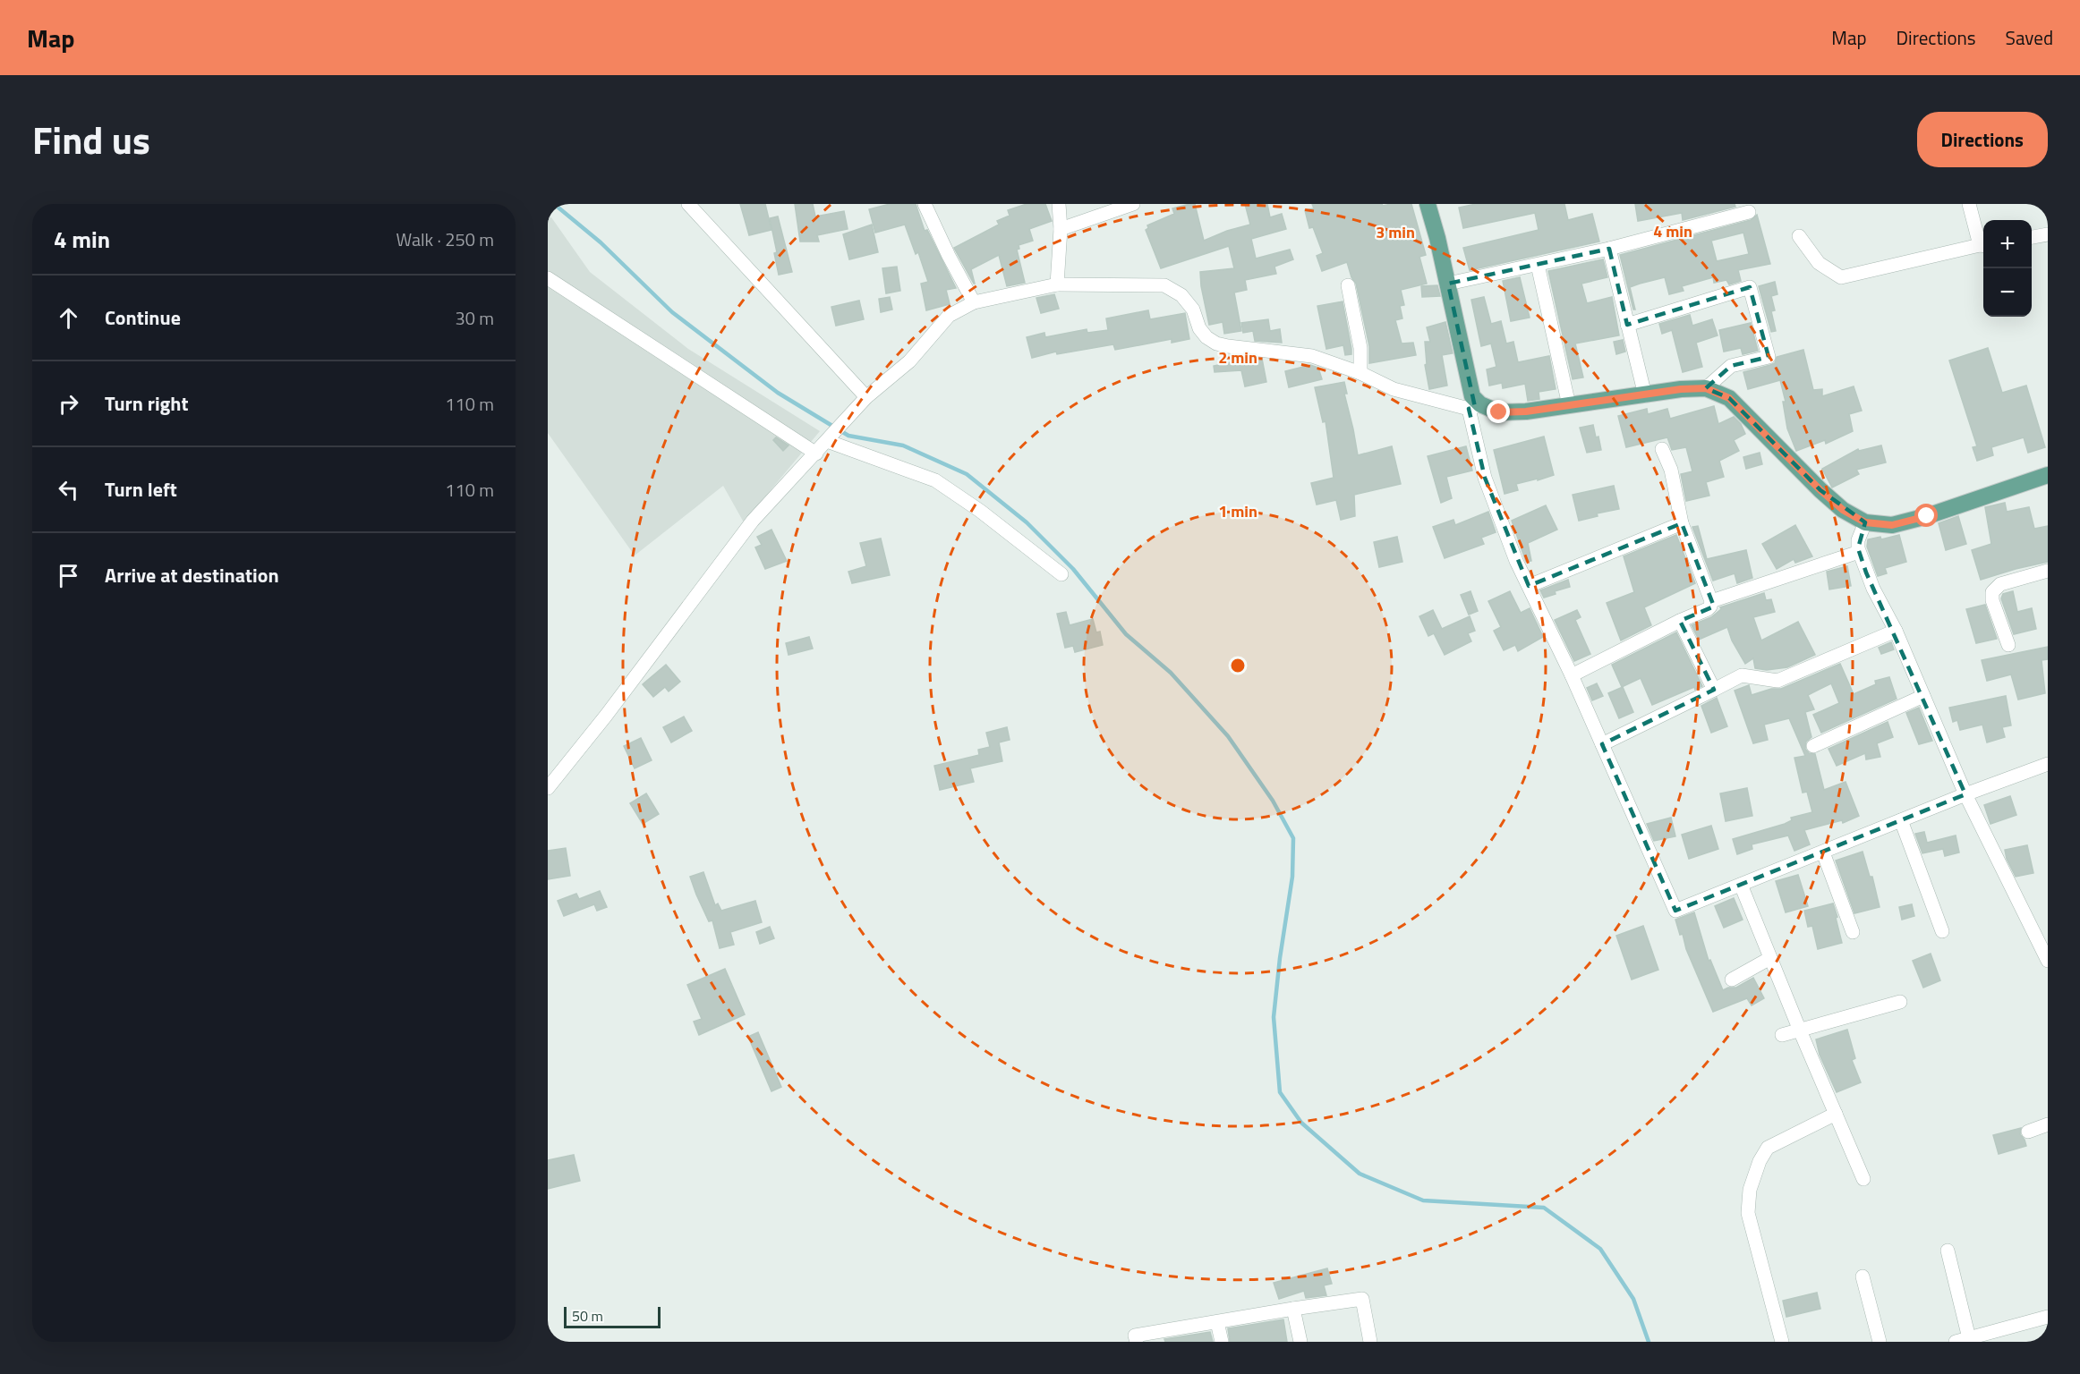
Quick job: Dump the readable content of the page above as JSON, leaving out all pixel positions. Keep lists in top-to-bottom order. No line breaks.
{"scale_bar":"50 m","page":{"header":"Map","nav":["Map","Directions","Saved"],"title":"Find us","buttons":"Directions","heading":["4 min","Walk · 250 m"],"map_buttons":["+","−"],"list":[["Continue","30 m"],["Turn right","110 m"],["Turn left","110 m"],"Arrive at destination"],"scale":"50 m"},"rings":["4 min","3 min","2 min","1 min"]}
